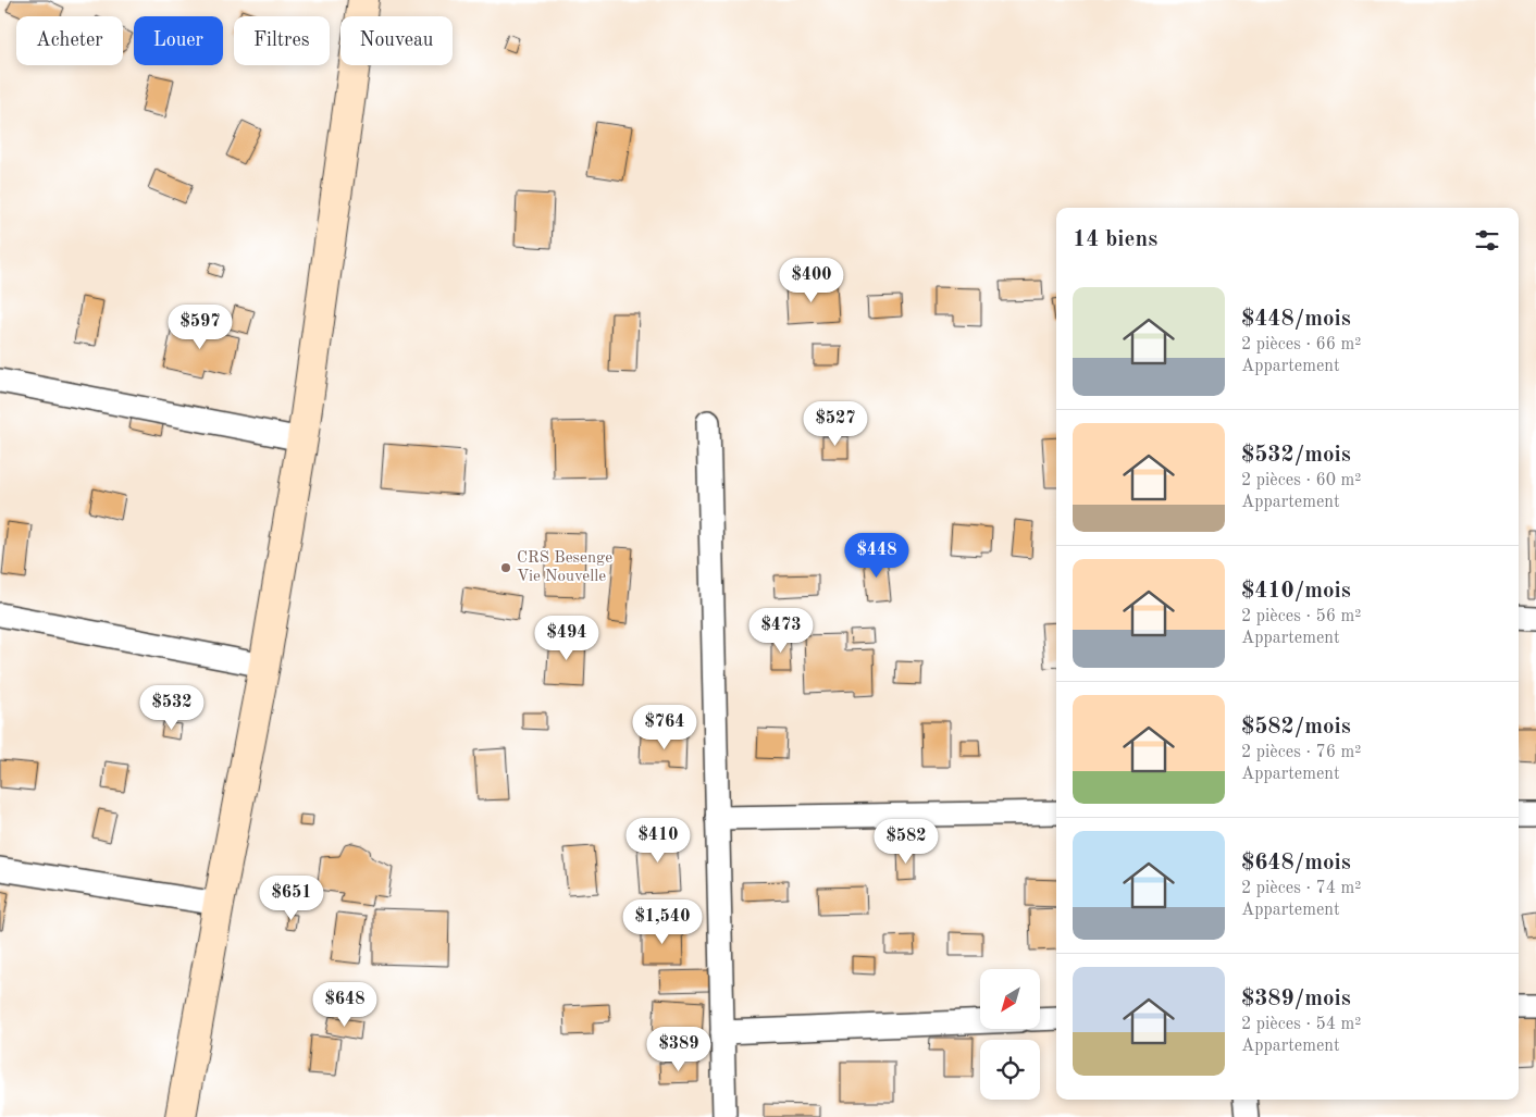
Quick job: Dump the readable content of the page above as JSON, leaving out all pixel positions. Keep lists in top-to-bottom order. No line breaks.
{"places":["CRS Besenge Vie Nouvelle"],"north":"bottom left","page":{"chip":["Acheter","Louer","Filtres","Nouveau"],"heading":"14 biens","price":["$400","$597","$527","$448","$473","$494","$532","$764","$410","$582","$651","$1,540","$648","$389"],"list":[{"name":"$448/mois","note":"2 pièces · 66 m² · Appartement"},{"name":"$532/mois","note":"2 pièces · 60 m² · Appartement"},{"name":"$410/mois","note":"2 pièces · 56 m² · Appartement"},{"name":"$582/mois","note":"2 pièces · 76 m² · Appartement"},{"name":"$648/mois","note":"2 pièces · 74 m² · Appartement"},{"name":"$389/mois","note":"2 pièces · 54 m² · Appartement"}]}}
